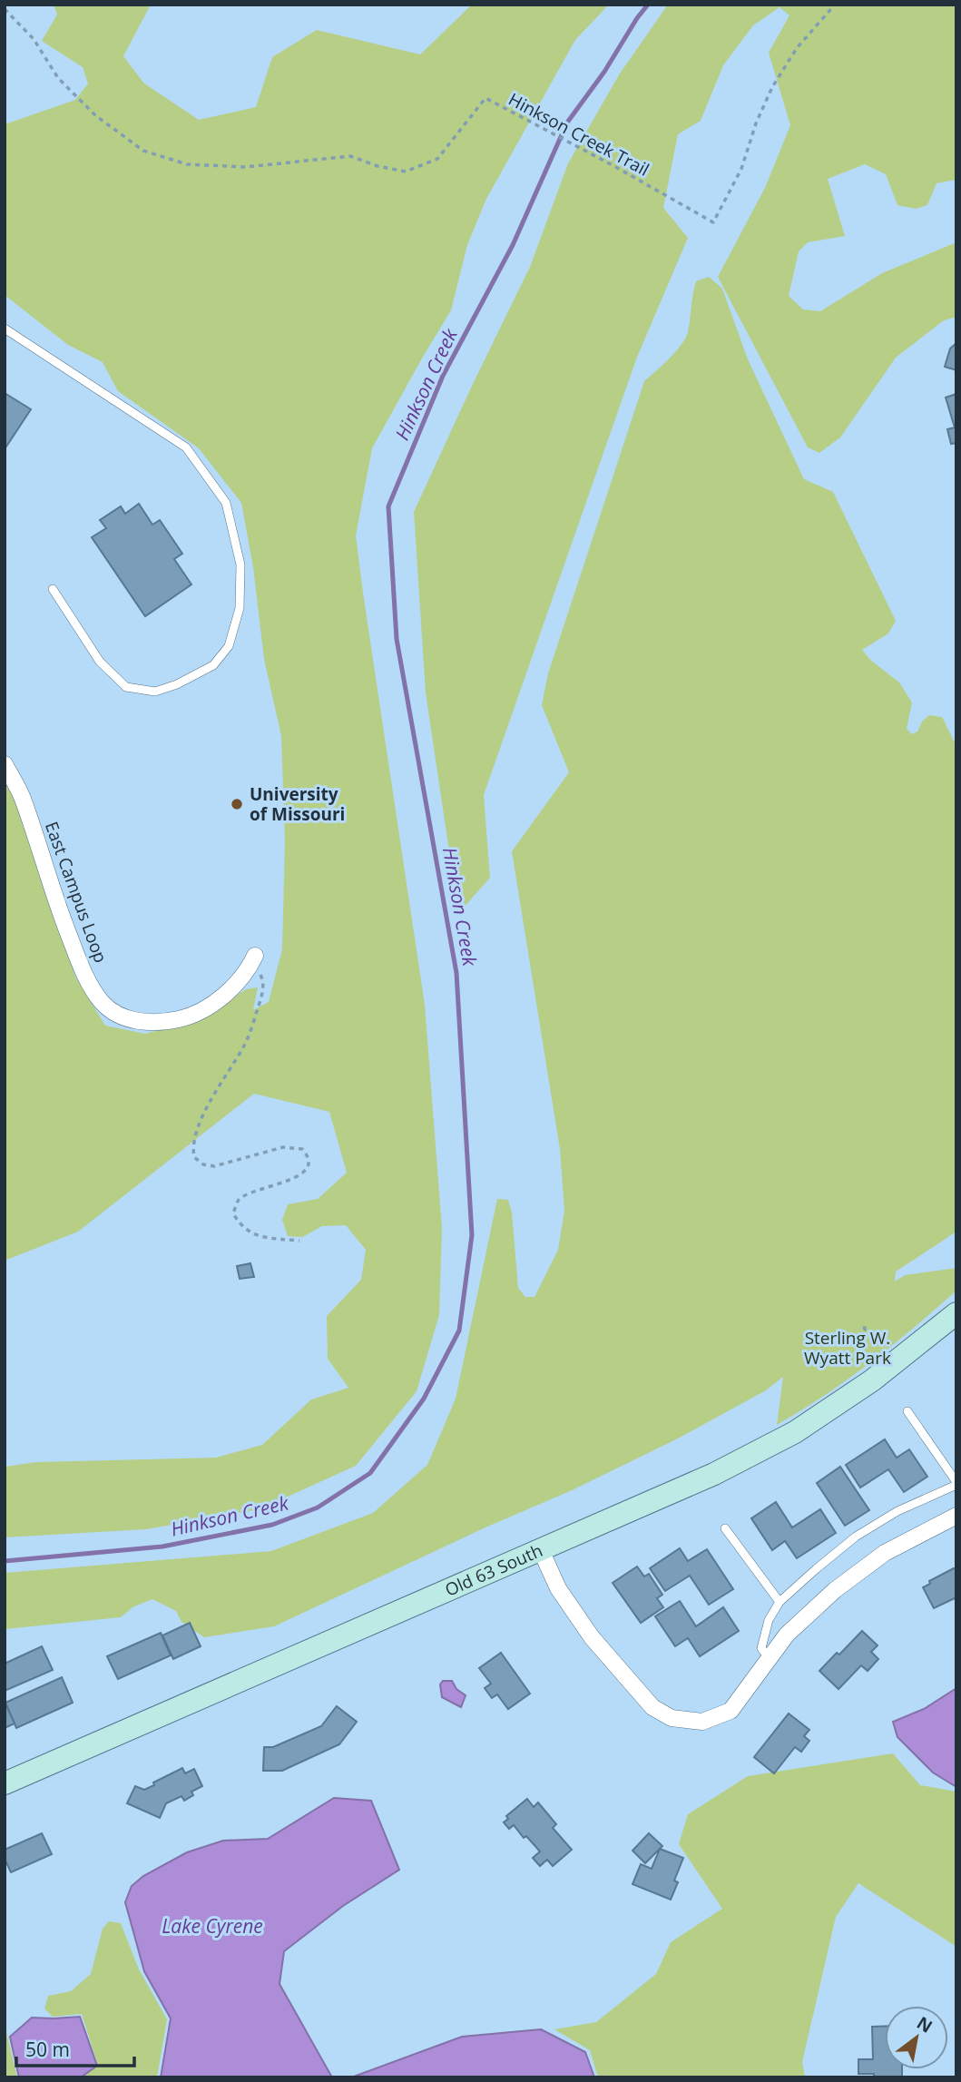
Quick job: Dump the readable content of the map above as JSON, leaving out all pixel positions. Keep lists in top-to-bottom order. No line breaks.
{"streets":{"main road":["Old 63 South"],"street":["East Campus Loop"],"path":["Hinkson Creek Trail"]},"water":["Hinkson Creek","Lake Cyrene"],"parks":["Sterling W. Wyatt Park"],"places":["University of Missouri"],"scale_bar":"50 m","north":"top right"}
